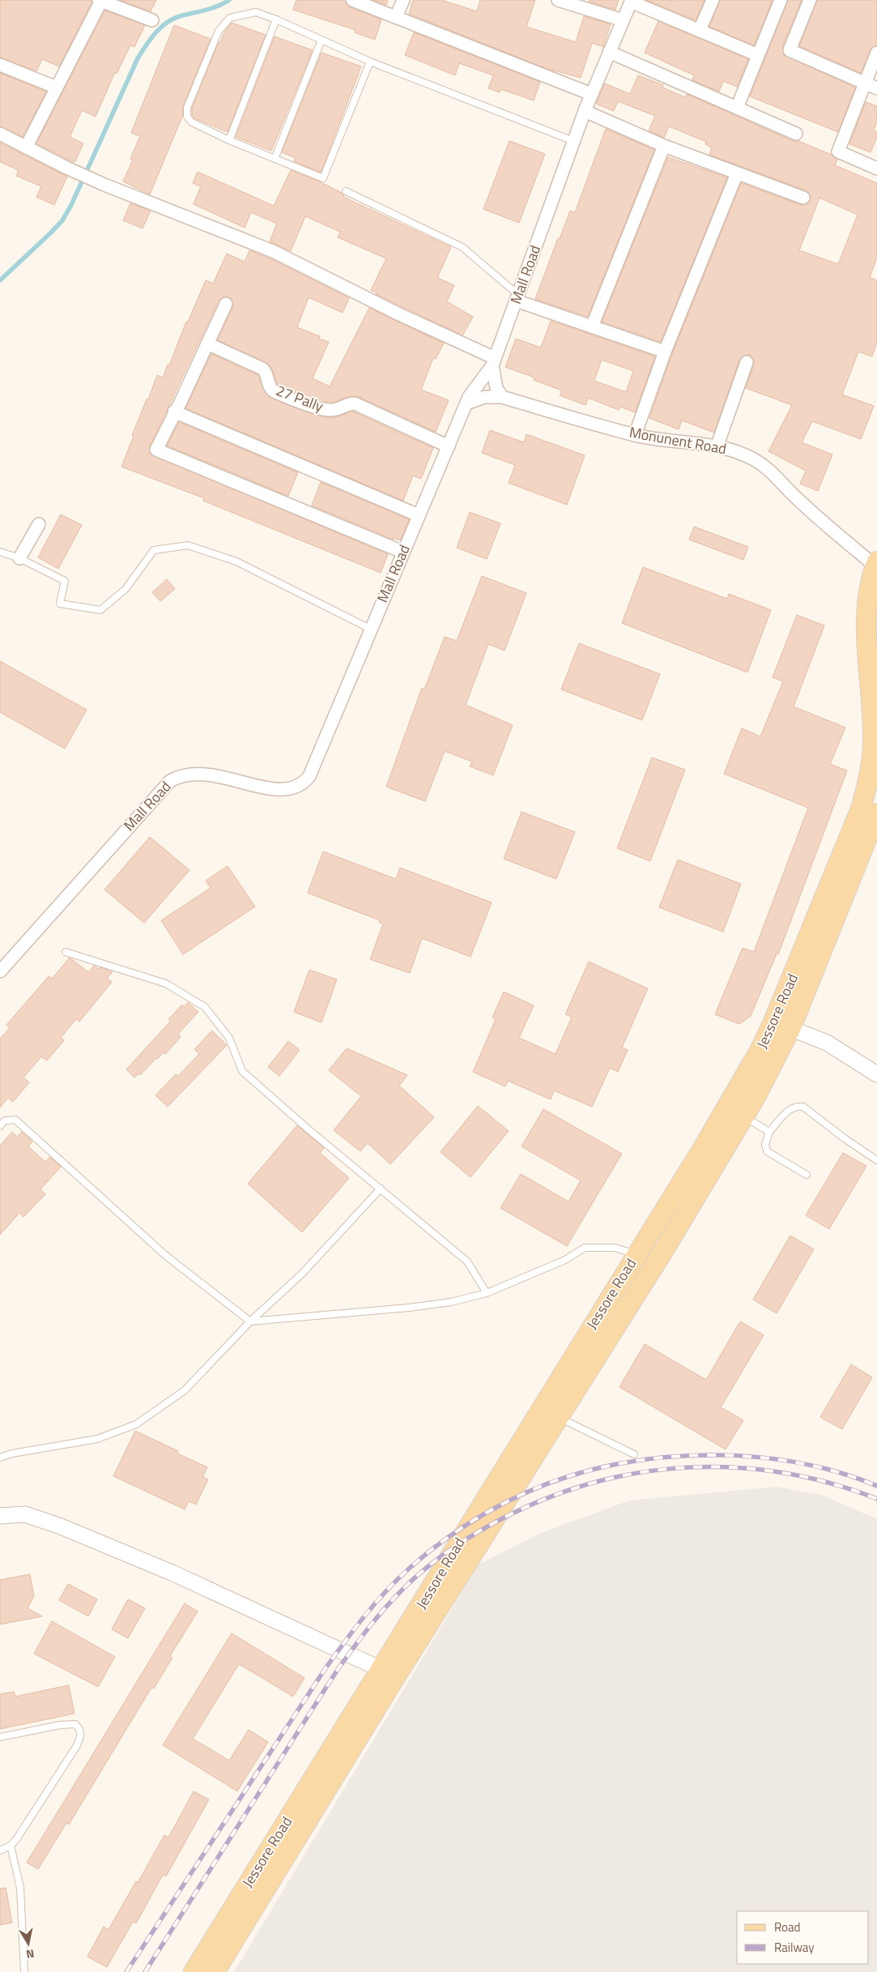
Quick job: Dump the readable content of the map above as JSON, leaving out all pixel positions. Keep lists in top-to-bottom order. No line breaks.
{"streets":{"main road":["Jessore Road"],"street":["Mall Road","27 Pally","Monunent Road"]},"crossings":[["Mall Road","27 Pally"],["Mall Road","Monunent Road"],["Monunent Road","Jessore Road"]],"legend":["Road","Railway"],"north":"bottom"}
